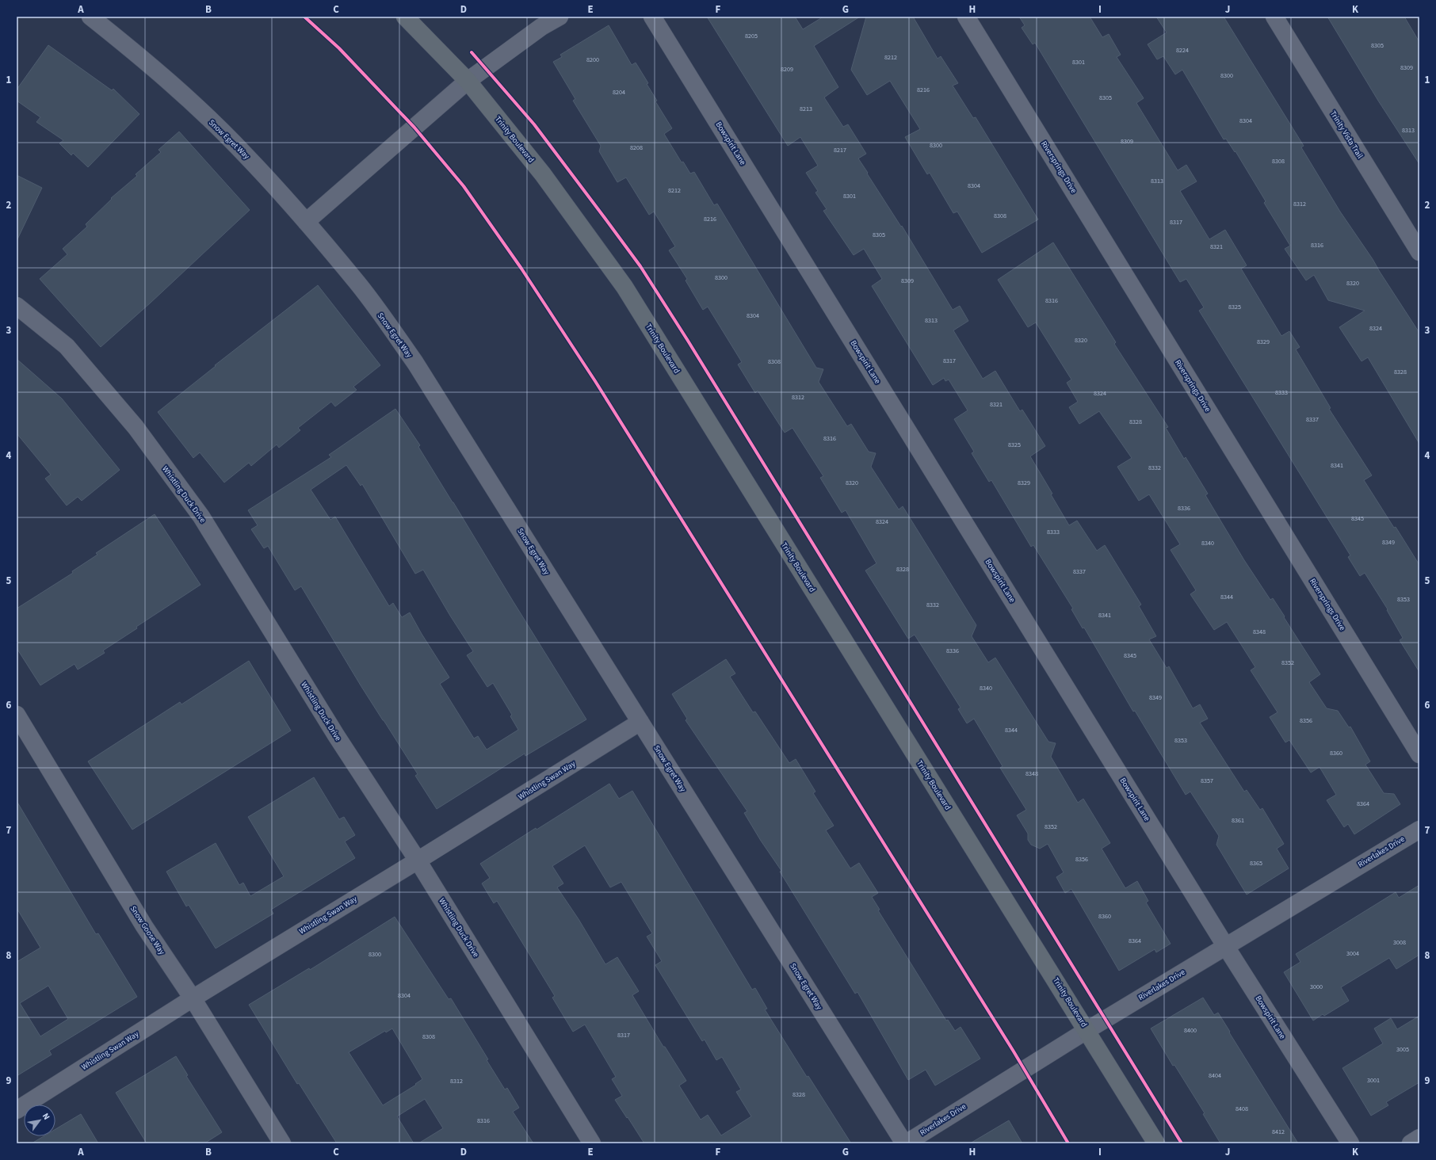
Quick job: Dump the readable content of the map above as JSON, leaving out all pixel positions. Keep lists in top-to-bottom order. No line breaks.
{"streets":{"main road":["Trinity Boulevard"],"street":["Trinity Vista Trail","Snow Egret Way","Bowspirit Lane","Riversprings Drive","Whistling Duck Drive","Whistling Swan Way","Riverlakes Drive","Snow Goose Way"]},"crossings":[["Snow Egret Way","Whistling Swan Way"],["Snow Egret Way","Riverlakes Drive"],["Trinity Boulevard","Riverlakes Drive"],["Bowspirit Lane","Riverlakes Drive"],["Whistling Duck Drive","Whistling Swan Way"],["Whistling Swan Way","Snow Goose Way"]],"house_numbers":["8205","8305","8224","8212","8200","8301","8309","8209","8300","8216","8204","8305","8213","8304","8313","8309","8300","8208","8217","8308","8313","8304","8212","8301","8312","8308","8216","8317","8305","8316","8321","8300","8309","8320","8316","8325","8304","8313","8324","8320","8329","8317","8308","8328","8333","8324","8312","8321","8337","8328","8316","8325","8341","8332","8320","8329","8336","8345","8324","8333","8349","8340","8328","8337","8344","8353","8332","8341","8348","8336","8345","8352","8340","8349","8356","8344","8353","8360","8348","8357","8364","8361","8352","8356","8365","8360","8364","3008","3004","8300","3000","8304","8400","8317","8308","3005","8404","3001","8312","8328","8408","8316","8412"],"north":"top right","grid":{"columns":["A","B","C","D","E","F","G","H","I","J","K"],"rows":["1","2","3","4","5","6","7","8","9"]}}
